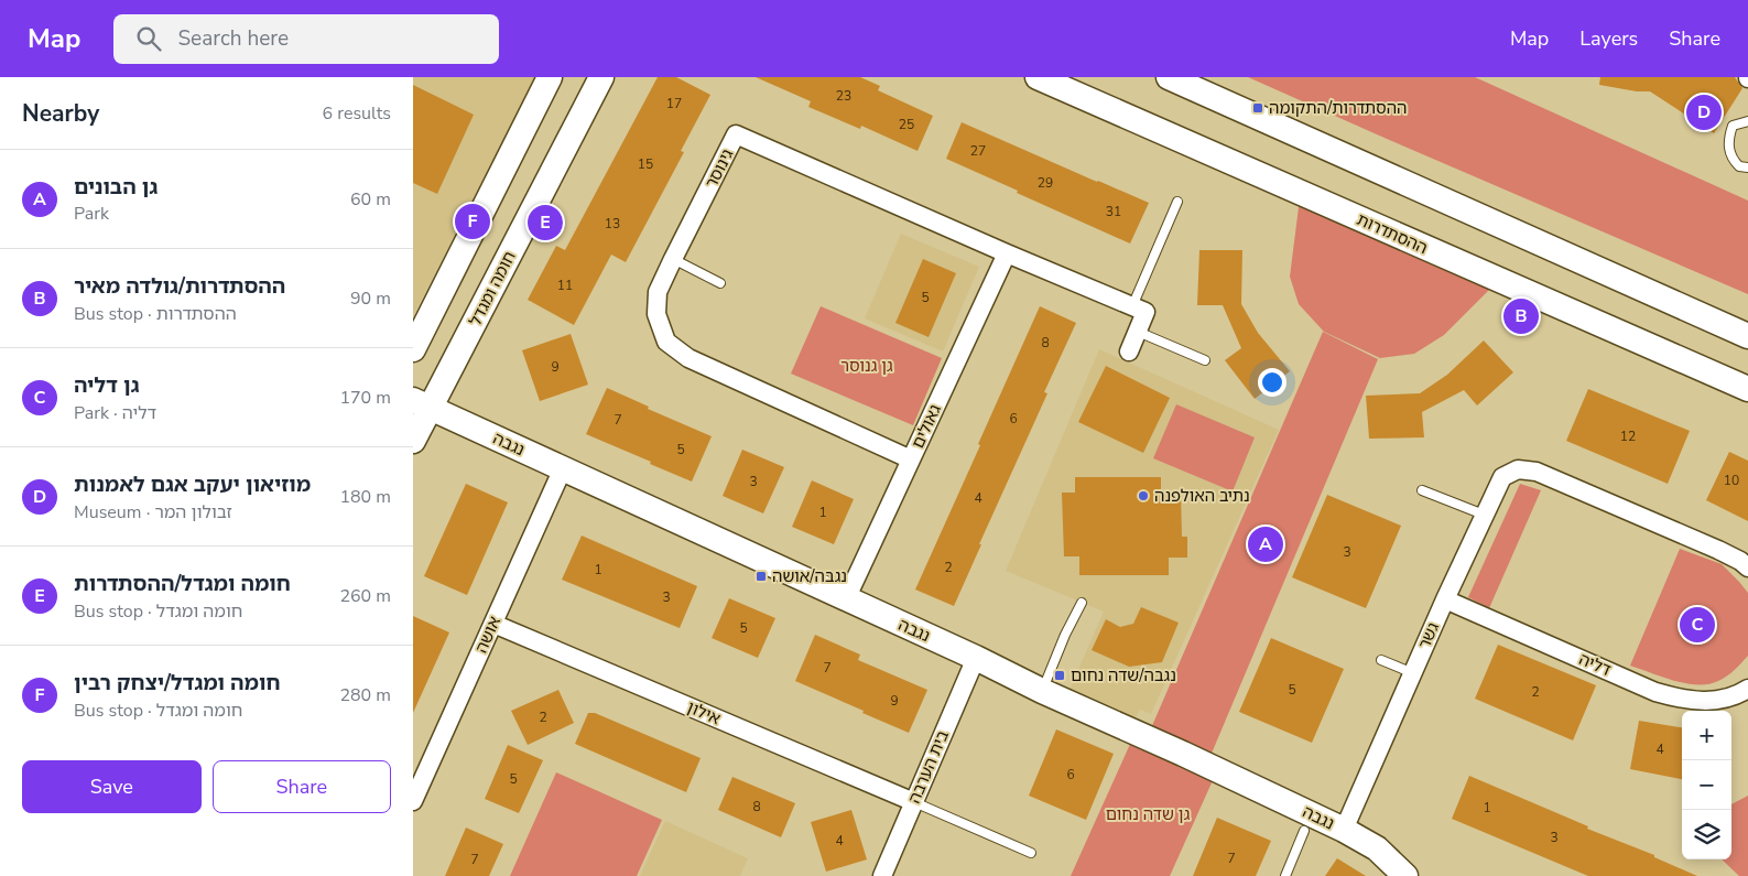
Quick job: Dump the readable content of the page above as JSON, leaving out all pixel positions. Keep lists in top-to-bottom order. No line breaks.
{"streets":{"street":["גינוסר","ההסתדרות","חומה ומגדל","גאולים","נגבה","אושה","גשר","דליה","אילון","בית הערבה"]},"crossings":[["גינוסר","גאולים"],["חומה ומגדל","נגבה"],["גאולים","נגבה"],["נגבה","אושה"],["נגבה","גשר"],["נגבה","בית הערבה"],["אושה","אילון"],["גשר","דליה"],["אילון","בית הערבה"]],"parks":["גן גנוסר","גן שדה נחום"],"places":{"transit":["ההסתדרות/התקומה","נגבה/אושה","נגבה/שדה נחום"],"other":["נתיב האולפנה"]},"house_numbers":["23","17","25","27","15","29","31","13","11","5","8","9","6","7","12","5","10","3","4","1","3","2","1","3","5","7","5","2","9","2","4","6","5","8","1","3","4","7","7"],"page":{"header":"Map","search":"Search here","nav":["Map","Layers","Share"],"heading":["Nearby","6 results"],"pins":["D","F","E","B","A","C"],"list":[{"mark":"A","name":"גן הבונים","note":"Park","value":"60 m"},{"mark":"B","name":"ההסתדרות/גולדה מאיר","note":"Bus stop · ההסתדרות","value":"90 m"},{"mark":"C","name":"גן דליה","note":"Park · דליה","value":"170 m"},{"mark":"D","name":"מוזיאון יעקב אגם לאמנות","note":"Museum · זבולון המר","value":"180 m"},{"mark":"E","name":"חומה ומגדל/ההסתדרות","note":"Bus stop · חומה ומגדל","value":"260 m"},{"mark":"F","name":"חומה ומגדל/יצחק רבין","note":"Bus stop · חומה ומגדל","value":"280 m"}],"map_buttons":["+","−"],"buttons":["Save","Share"]}}
